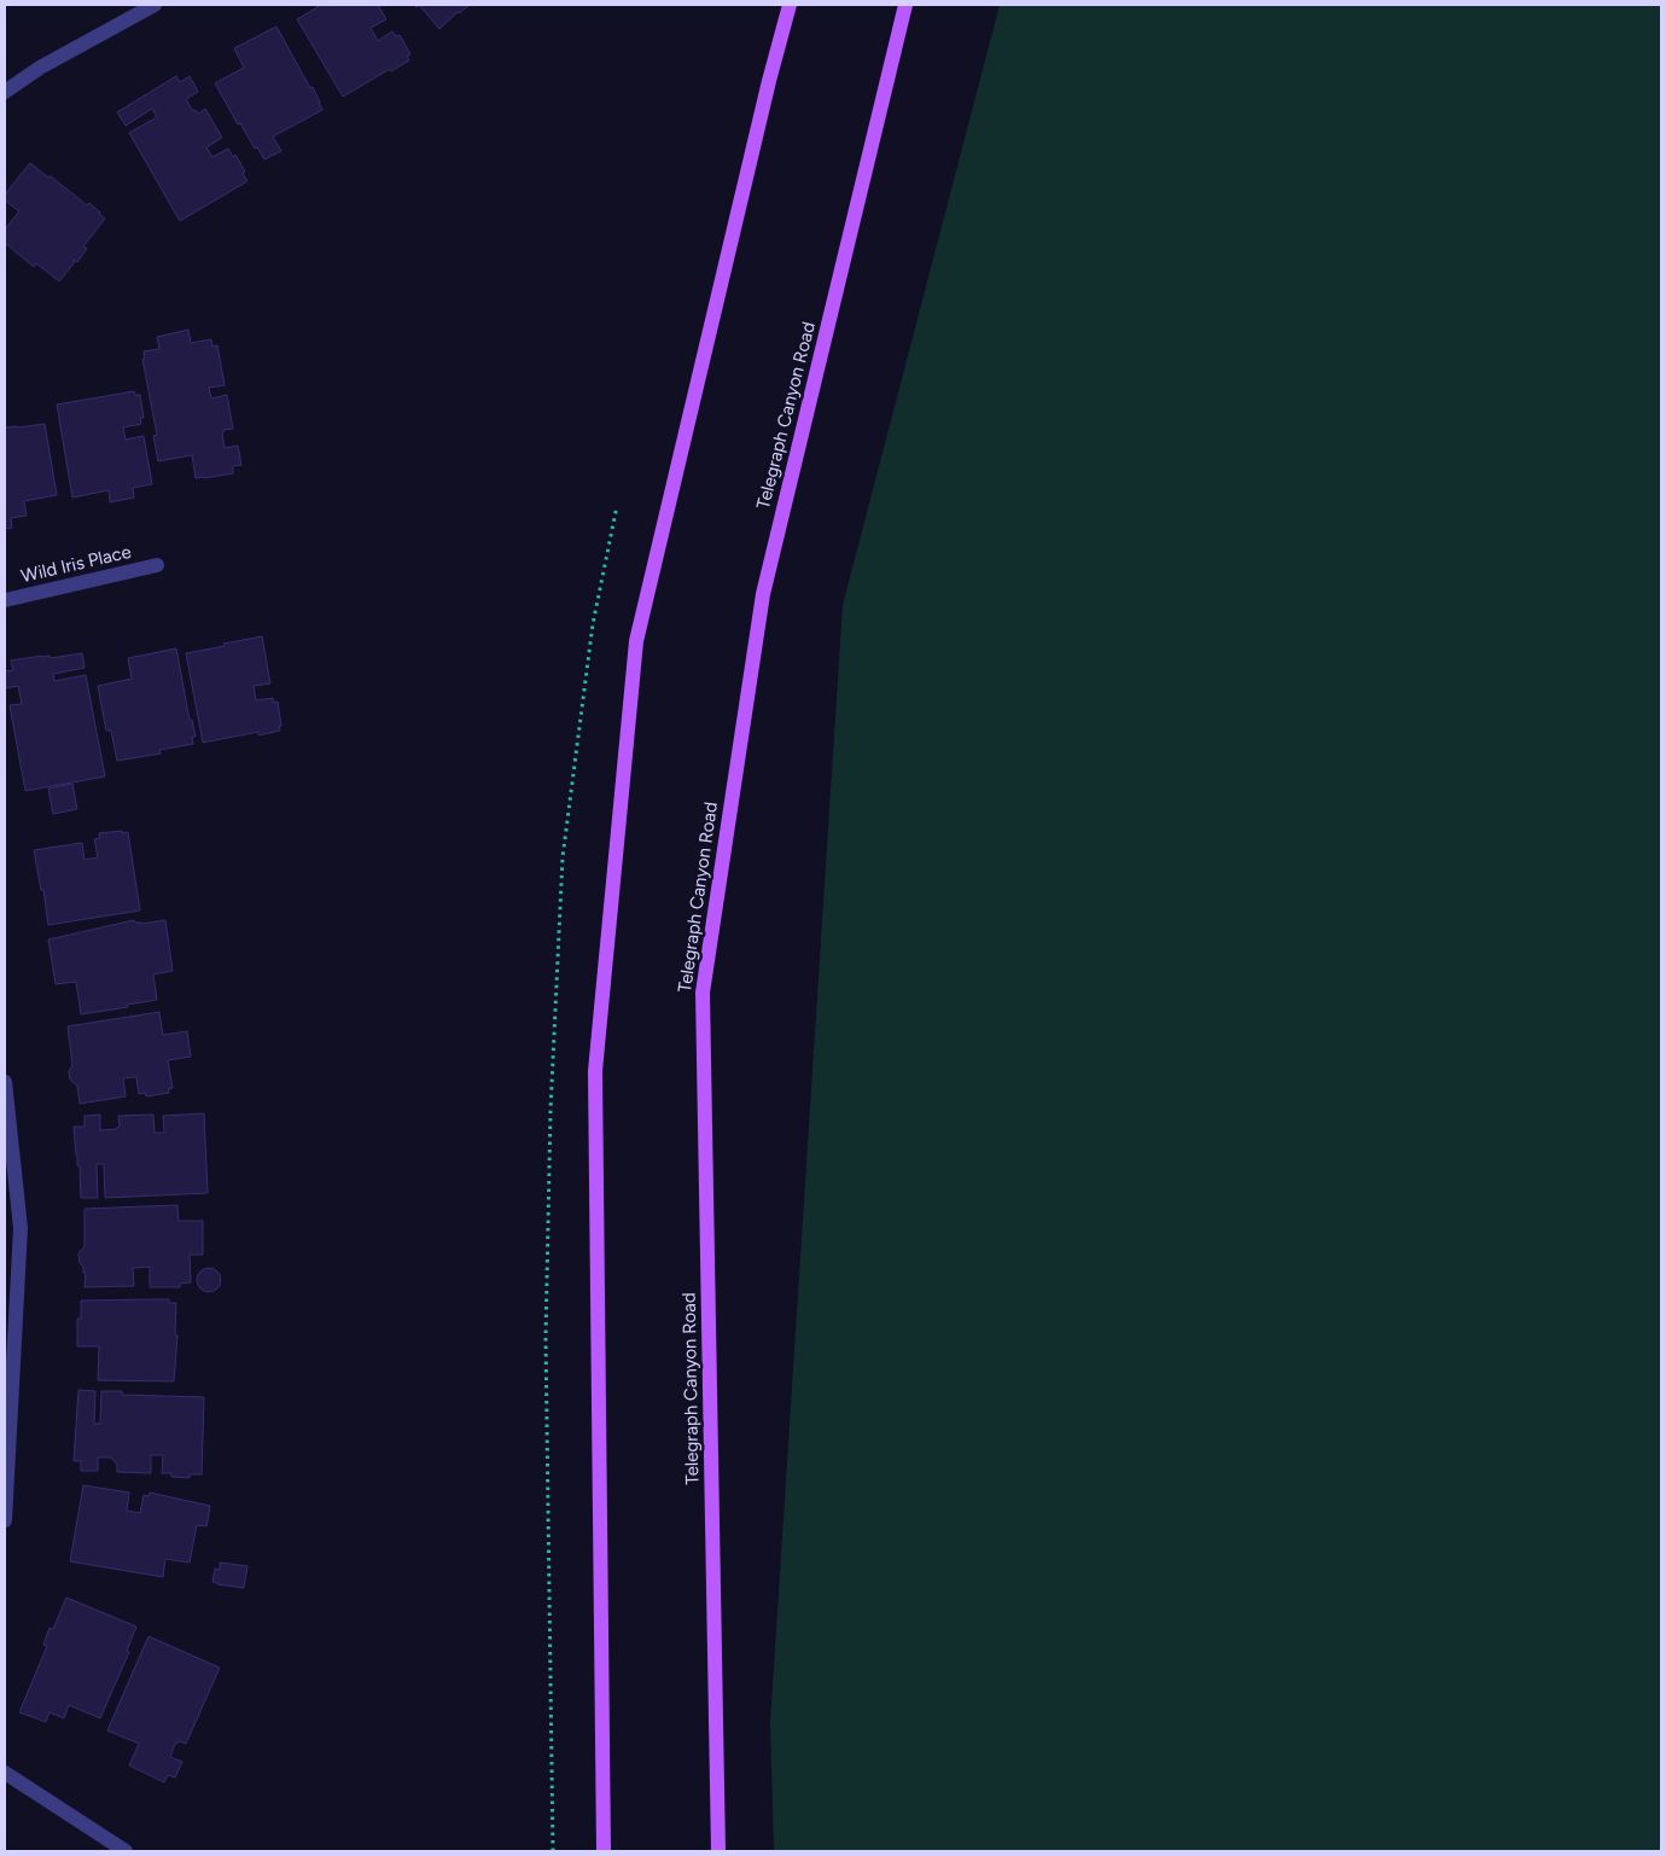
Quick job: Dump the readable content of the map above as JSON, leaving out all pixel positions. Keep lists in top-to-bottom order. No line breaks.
{"streets":{"main road":["Telegraph Canyon Road"],"street":["Wild Iris Place"]}}
